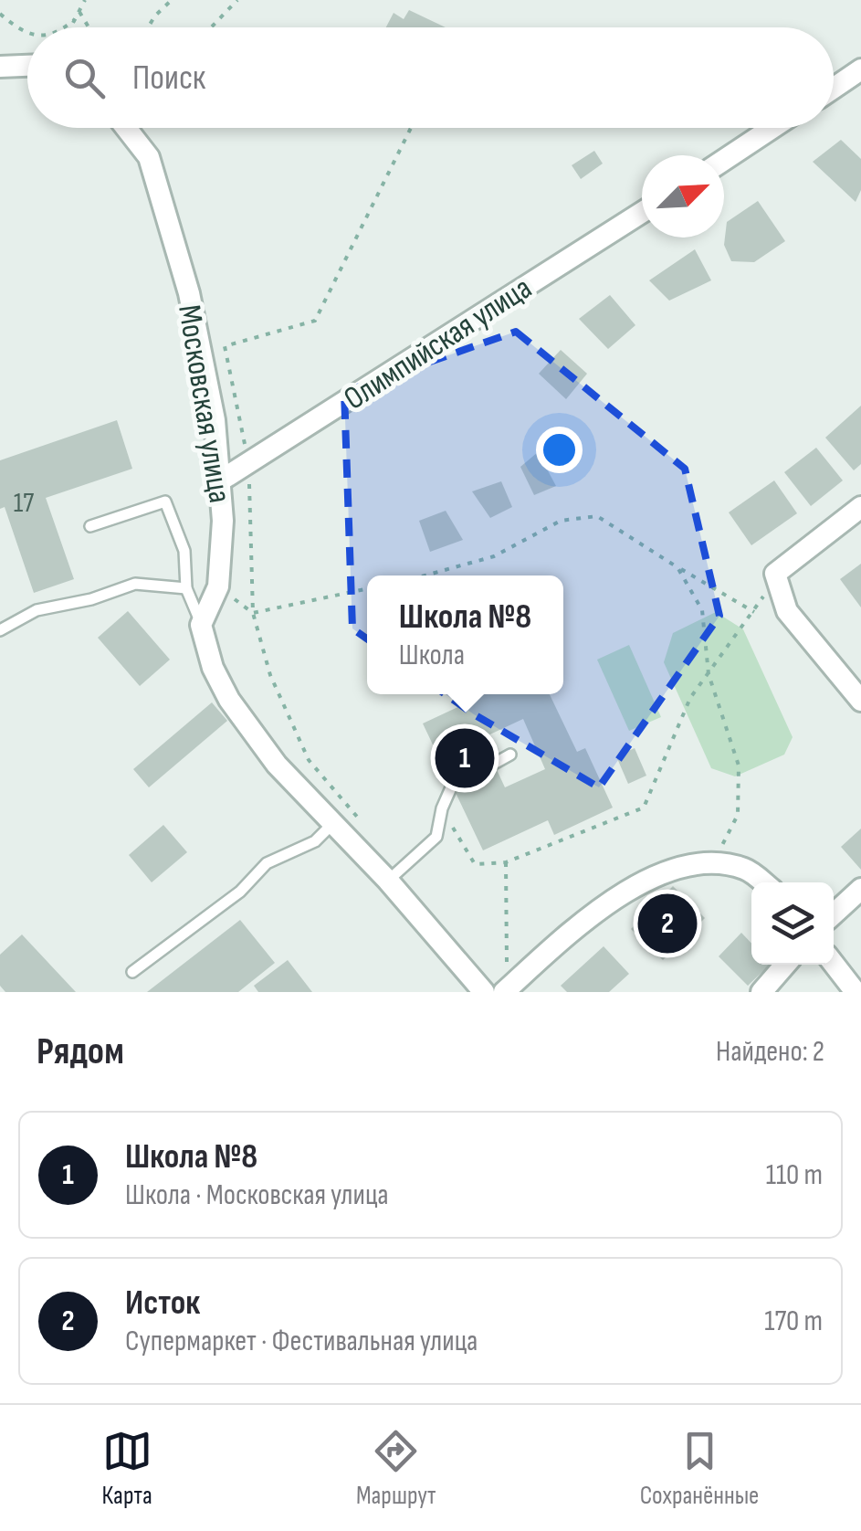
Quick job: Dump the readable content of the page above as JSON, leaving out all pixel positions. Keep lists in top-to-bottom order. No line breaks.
{"streets":{"street":["Олимпийская улица","Московская улица"]},"crossings":[["Олимпийская улица","Московская улица"]],"house_numbers":["17"],"north":"top right","page":{"search":"Поиск","popup":["Школа №8","Школа"],"pins":["1","2"],"heading":["Рядом","Найдено: 2"],"list":[{"mark":"1","name":"Школа №8","note":"Школа · Московская улица","value":"110 m"},{"mark":"2","name":"Исток","note":"Супермаркет · Фестивальная улица","value":"170 m"}],"nav":["Карта","Маршрут","Сохранённые"]}}
